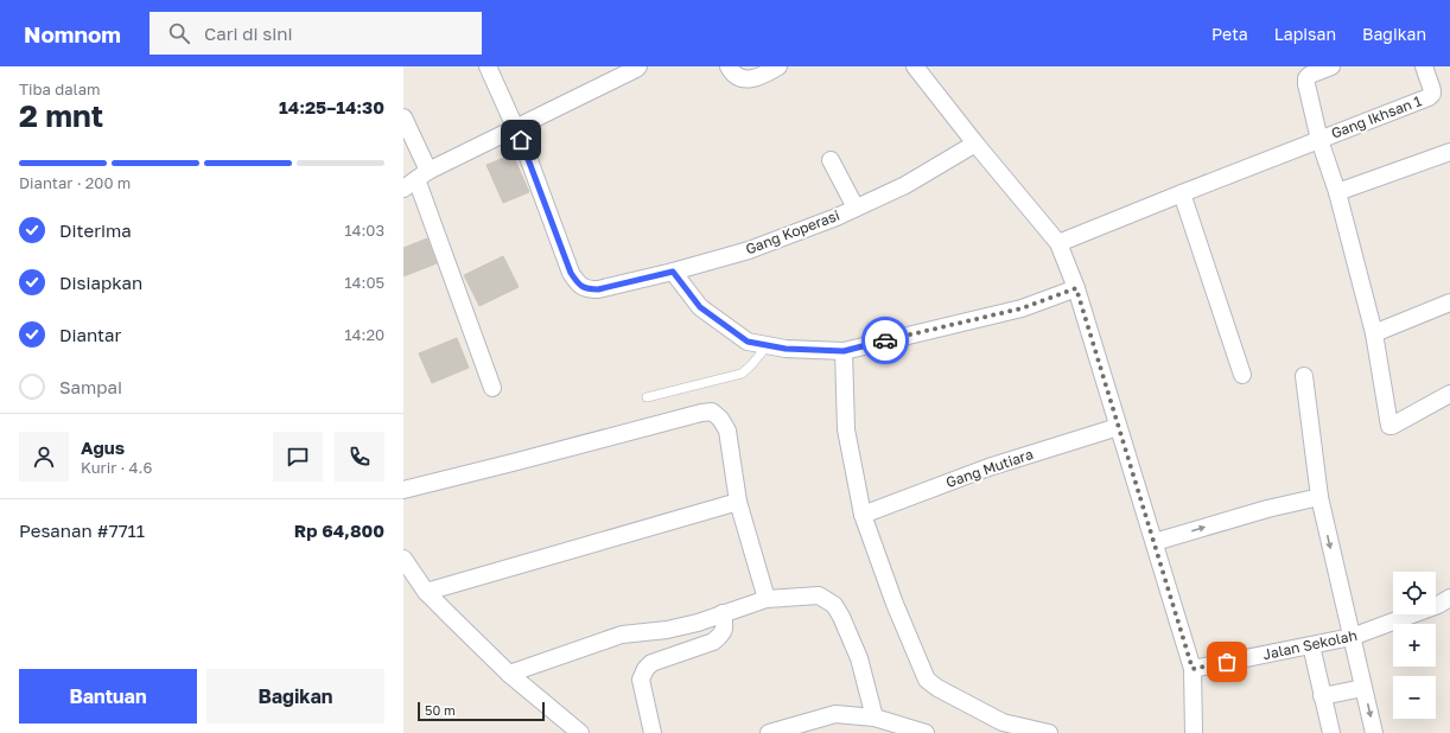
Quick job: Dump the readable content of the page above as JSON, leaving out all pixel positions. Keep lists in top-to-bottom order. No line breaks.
{"streets":{"street":["Gang Ikhsan 1","Gang Koperasi","Gang Mutiara","Jalan Sekolah"]},"scale_bar":"50 m","page":{"header":"Nomnom","search":"Cari di sini","nav":["Peta","Lapisan","Bagikan"],"heading":["2 mnt","Tiba dalam","14:25–14:30"],"panel":["Agus","Kurir · 4.6","Pesanan #7711","Rp 64,800"],"bar":"Diantar · 200 m","list":[["Diterima","14:03"],["Disiapkan","14:05"],["Diantar","14:20"],"Sampai"],"map_buttons":["+","−"],"buttons":["Bantuan","Bagikan"],"scale":"50 m"}}
